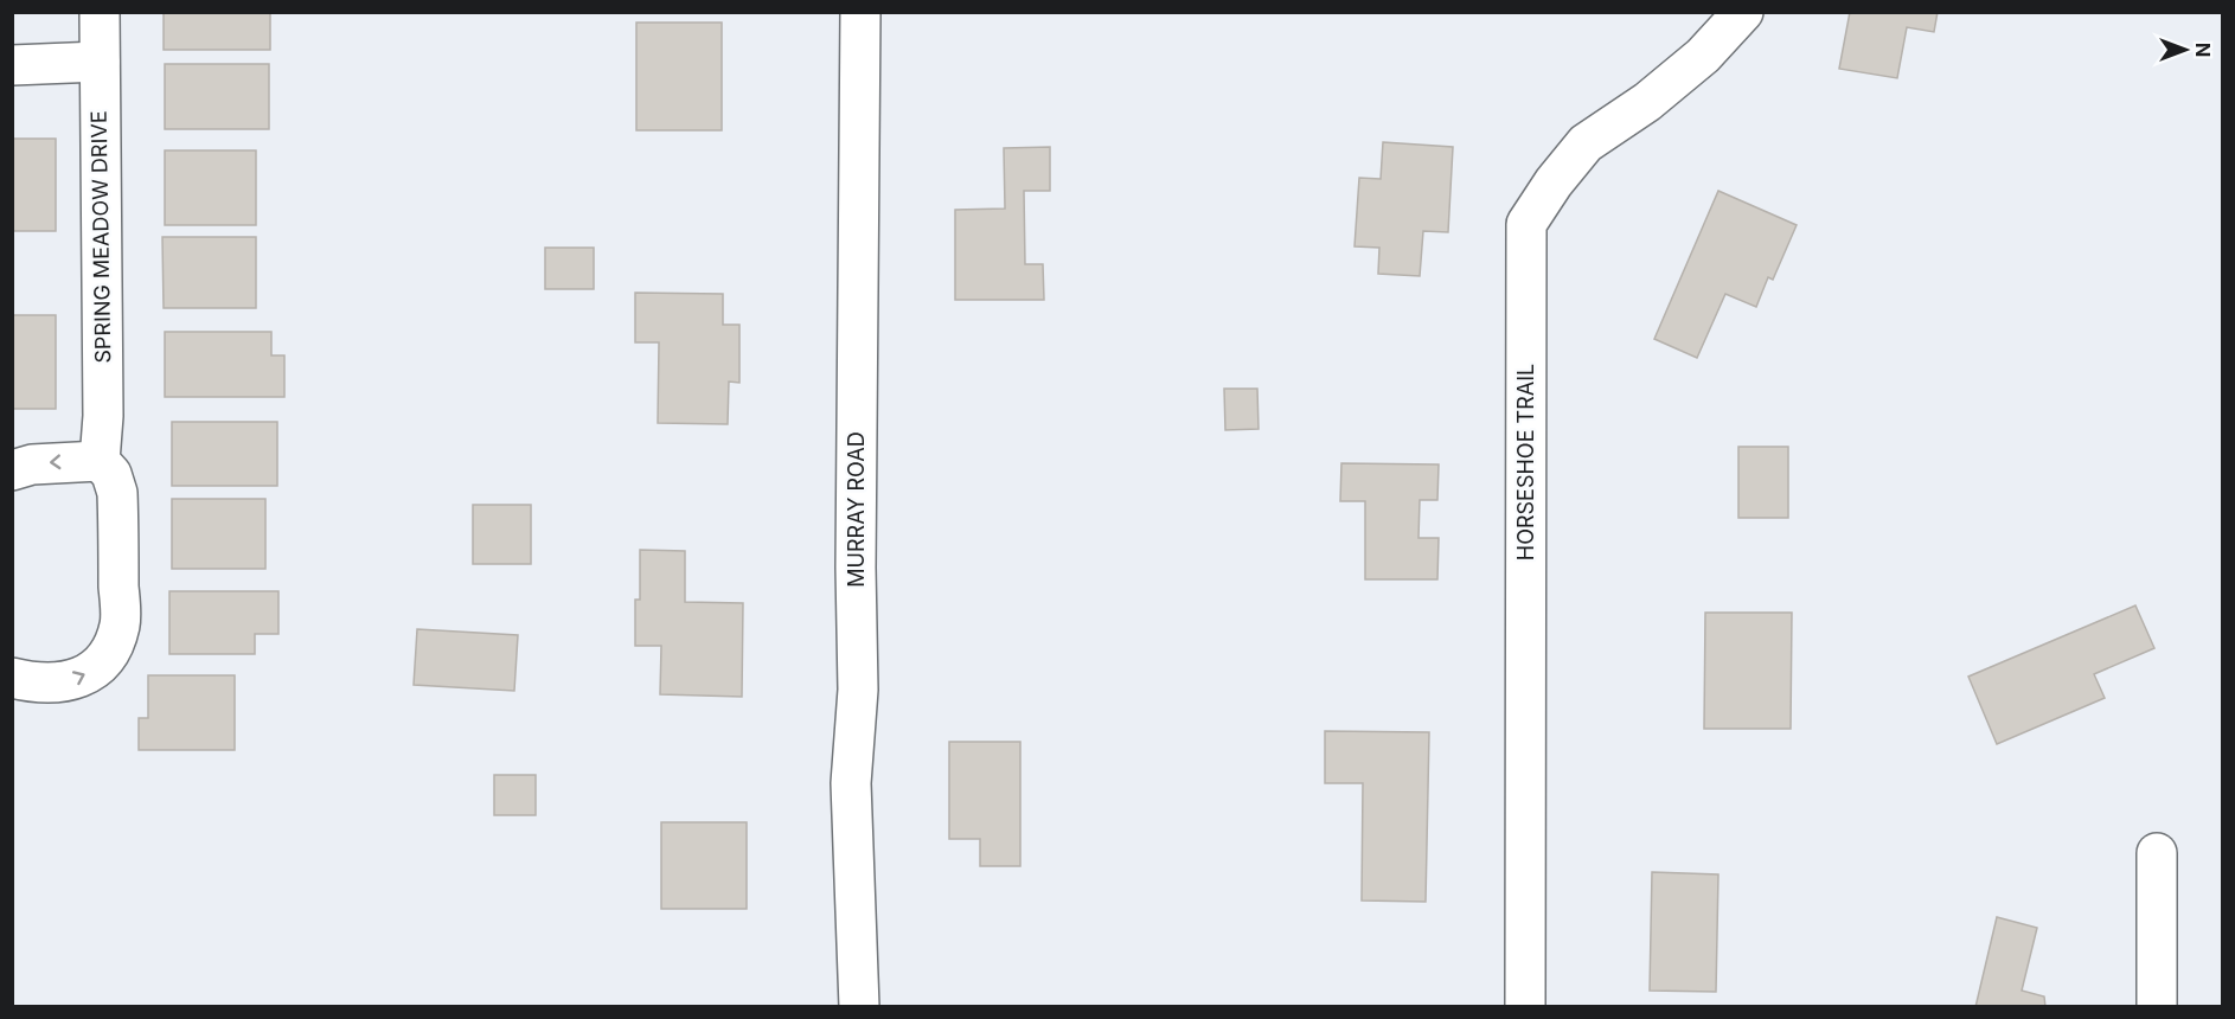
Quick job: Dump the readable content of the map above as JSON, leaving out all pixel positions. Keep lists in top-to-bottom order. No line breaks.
{"streets":{"street":["SPRING MEADOW DRIVE","HORSESHOE TRAIL","MURRAY ROAD"]},"north":"right"}
